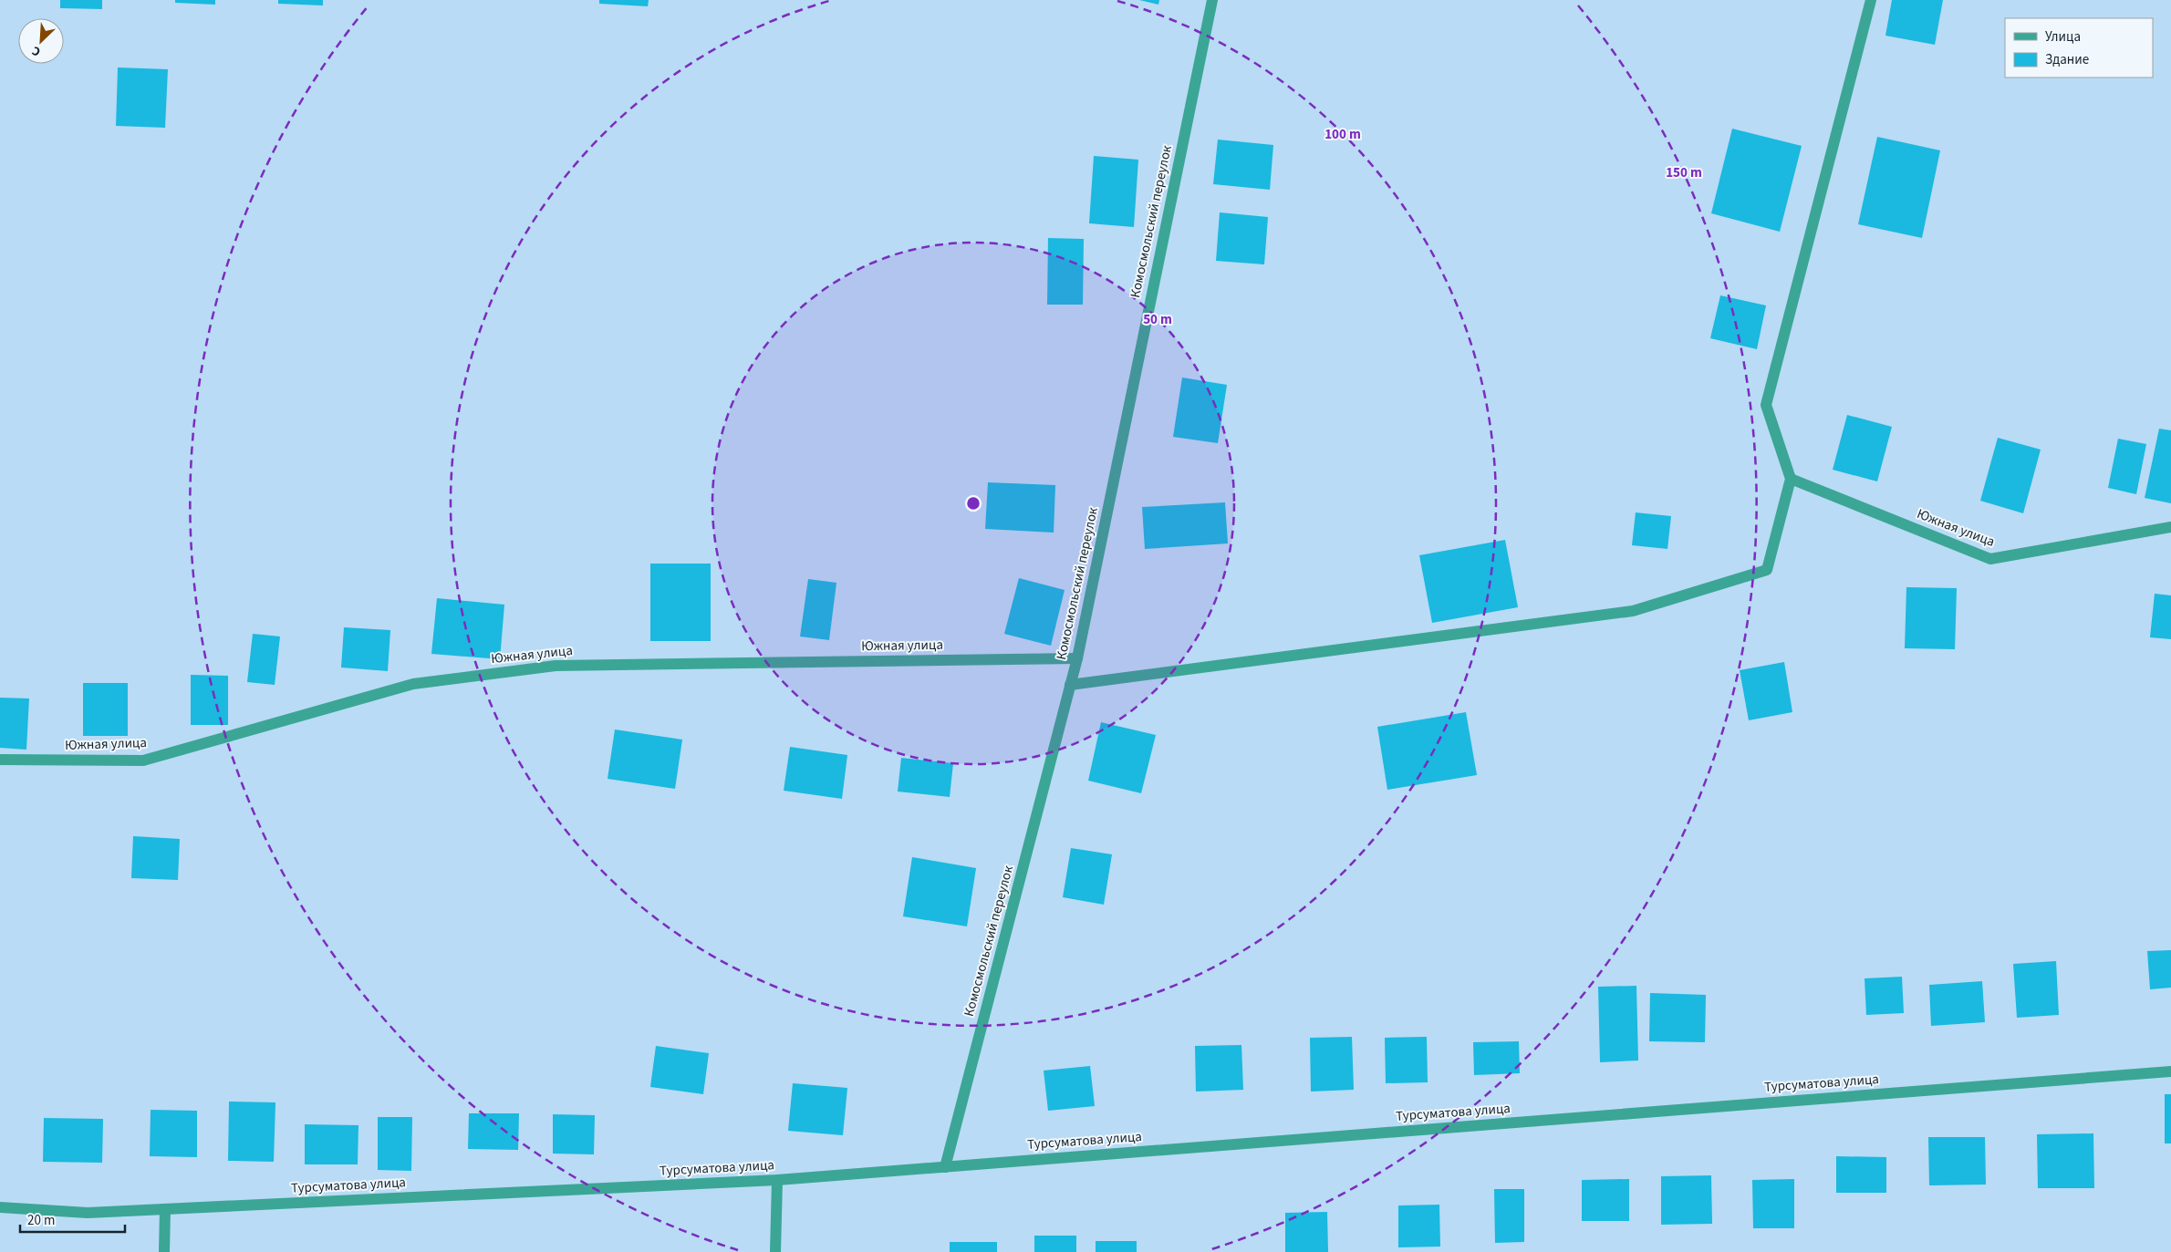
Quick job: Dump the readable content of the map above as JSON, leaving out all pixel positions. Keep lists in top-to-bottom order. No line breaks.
{"streets":{"street":["Комосмольский переулок","Южная улица","Турсуматова улица"]},"crossings":[["Комосмольский переулок","Южная улица"],["Комосмольский переулок","Турсуматова улица"]],"legend":["Улица","Здание"],"scale_bar":"20 m","north":"bottom left","rings":["100 m","150 m","50 m"]}
